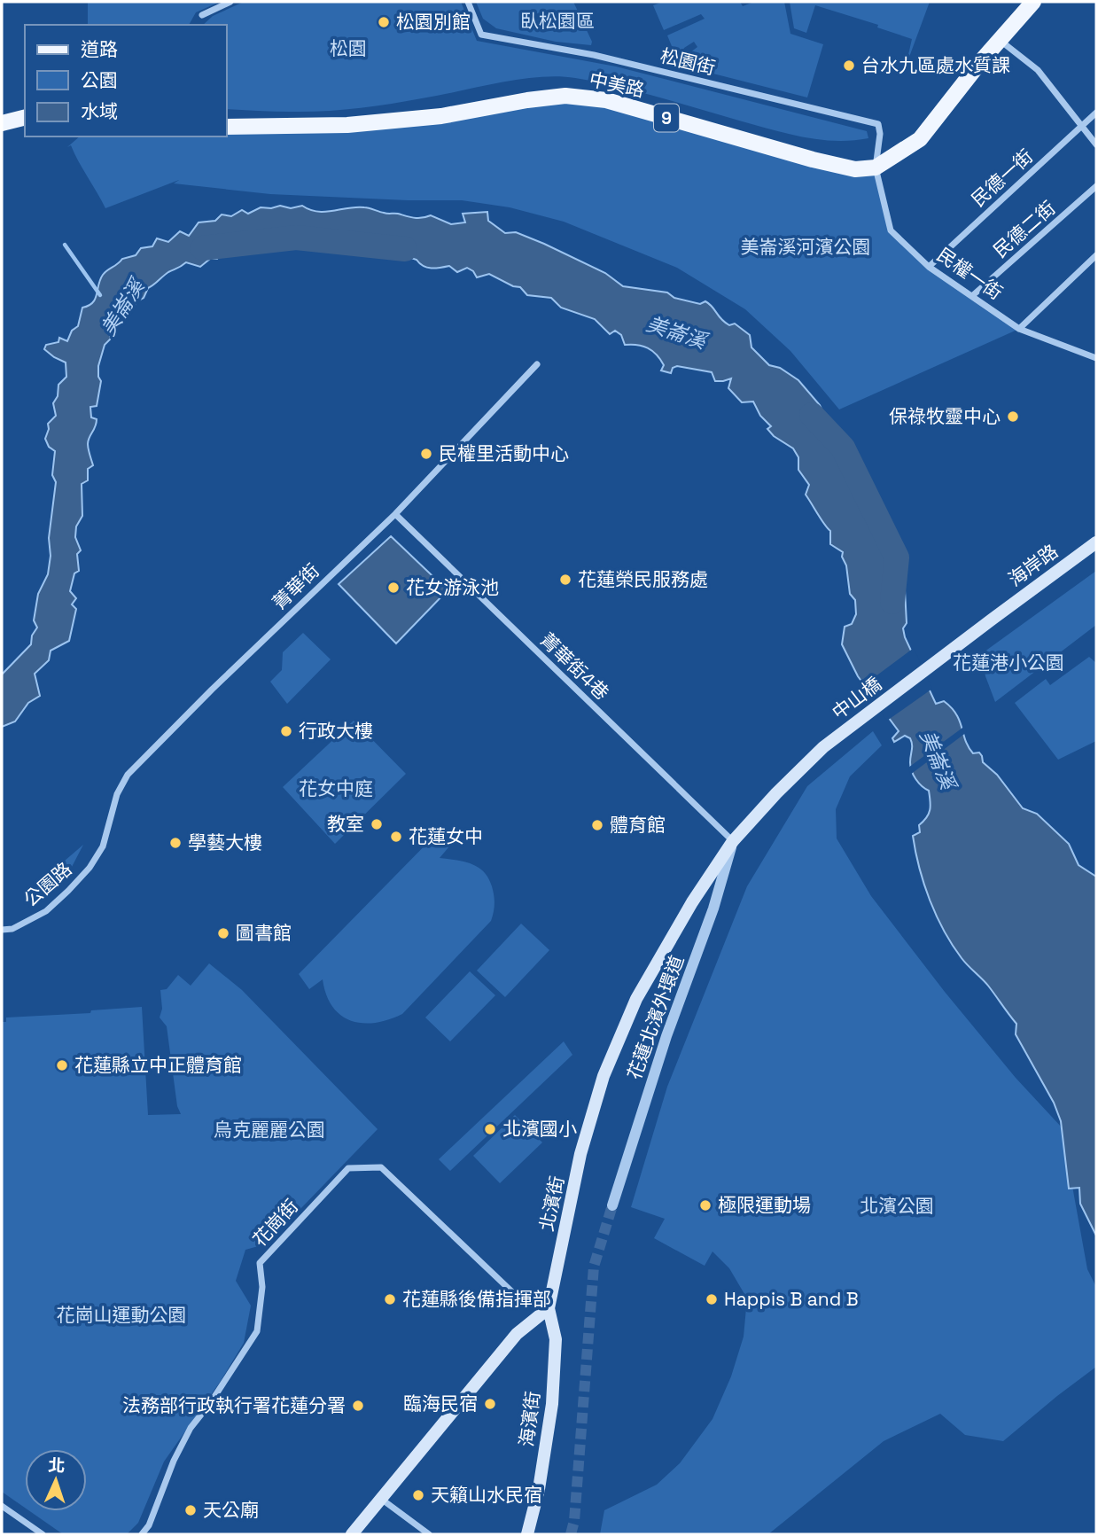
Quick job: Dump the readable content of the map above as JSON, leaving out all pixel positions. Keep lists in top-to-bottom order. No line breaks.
{"streets":{"main road":["中美路","9","海岸路","中山橋","北濱街","海濱街"],"street":["松園街","民德一街","民德二街","民權一街","菁華街","菁華街4巷","公園路","花蓮北濱外環道","花崗街"]},"crossings":[["松園街","中美路"],["松園街","民權一街"],["中美路","民權一街"],["民德一街","民權一街"],["民德二街","民權一街"],["海岸路","中山橋"],["菁華街","菁華街4巷"],["菁華街","公園路"],["菁華街4巷","中山橋"],["菁華街4巷","花蓮北濱外環道"],["菁華街4巷","北濱街"],["中山橋","花蓮北濱外環道"],["中山橋","北濱街"],["花蓮北濱外環道","北濱街"],["北濱街","花崗街"],["北濱街","海濱街"],["花崗街","海濱街"]],"water":["美崙溪"],"parks":["臥松園區","松園","美崙溪河濱公園","花蓮港小公園","花女中庭","烏克麗麗公園","北濱公園","花崗山運動公園"],"places":["松園別館","台水九區處水質課","保祿牧靈中心","民權里活動中心","花蓮榮民服務處","花女游泳池","行政大樓","教室","體育館","花蓮女中","學藝大樓","圖書館","花蓮縣立中正體育館","北濱國小","極限運動場","花蓮縣後備指揮部","Happis B and B","臨海民宿","法務部行政執行署花蓮分署","天籟山水民宿","天公廟"],"legend":["道路","公園","水域"],"north":"top"}
